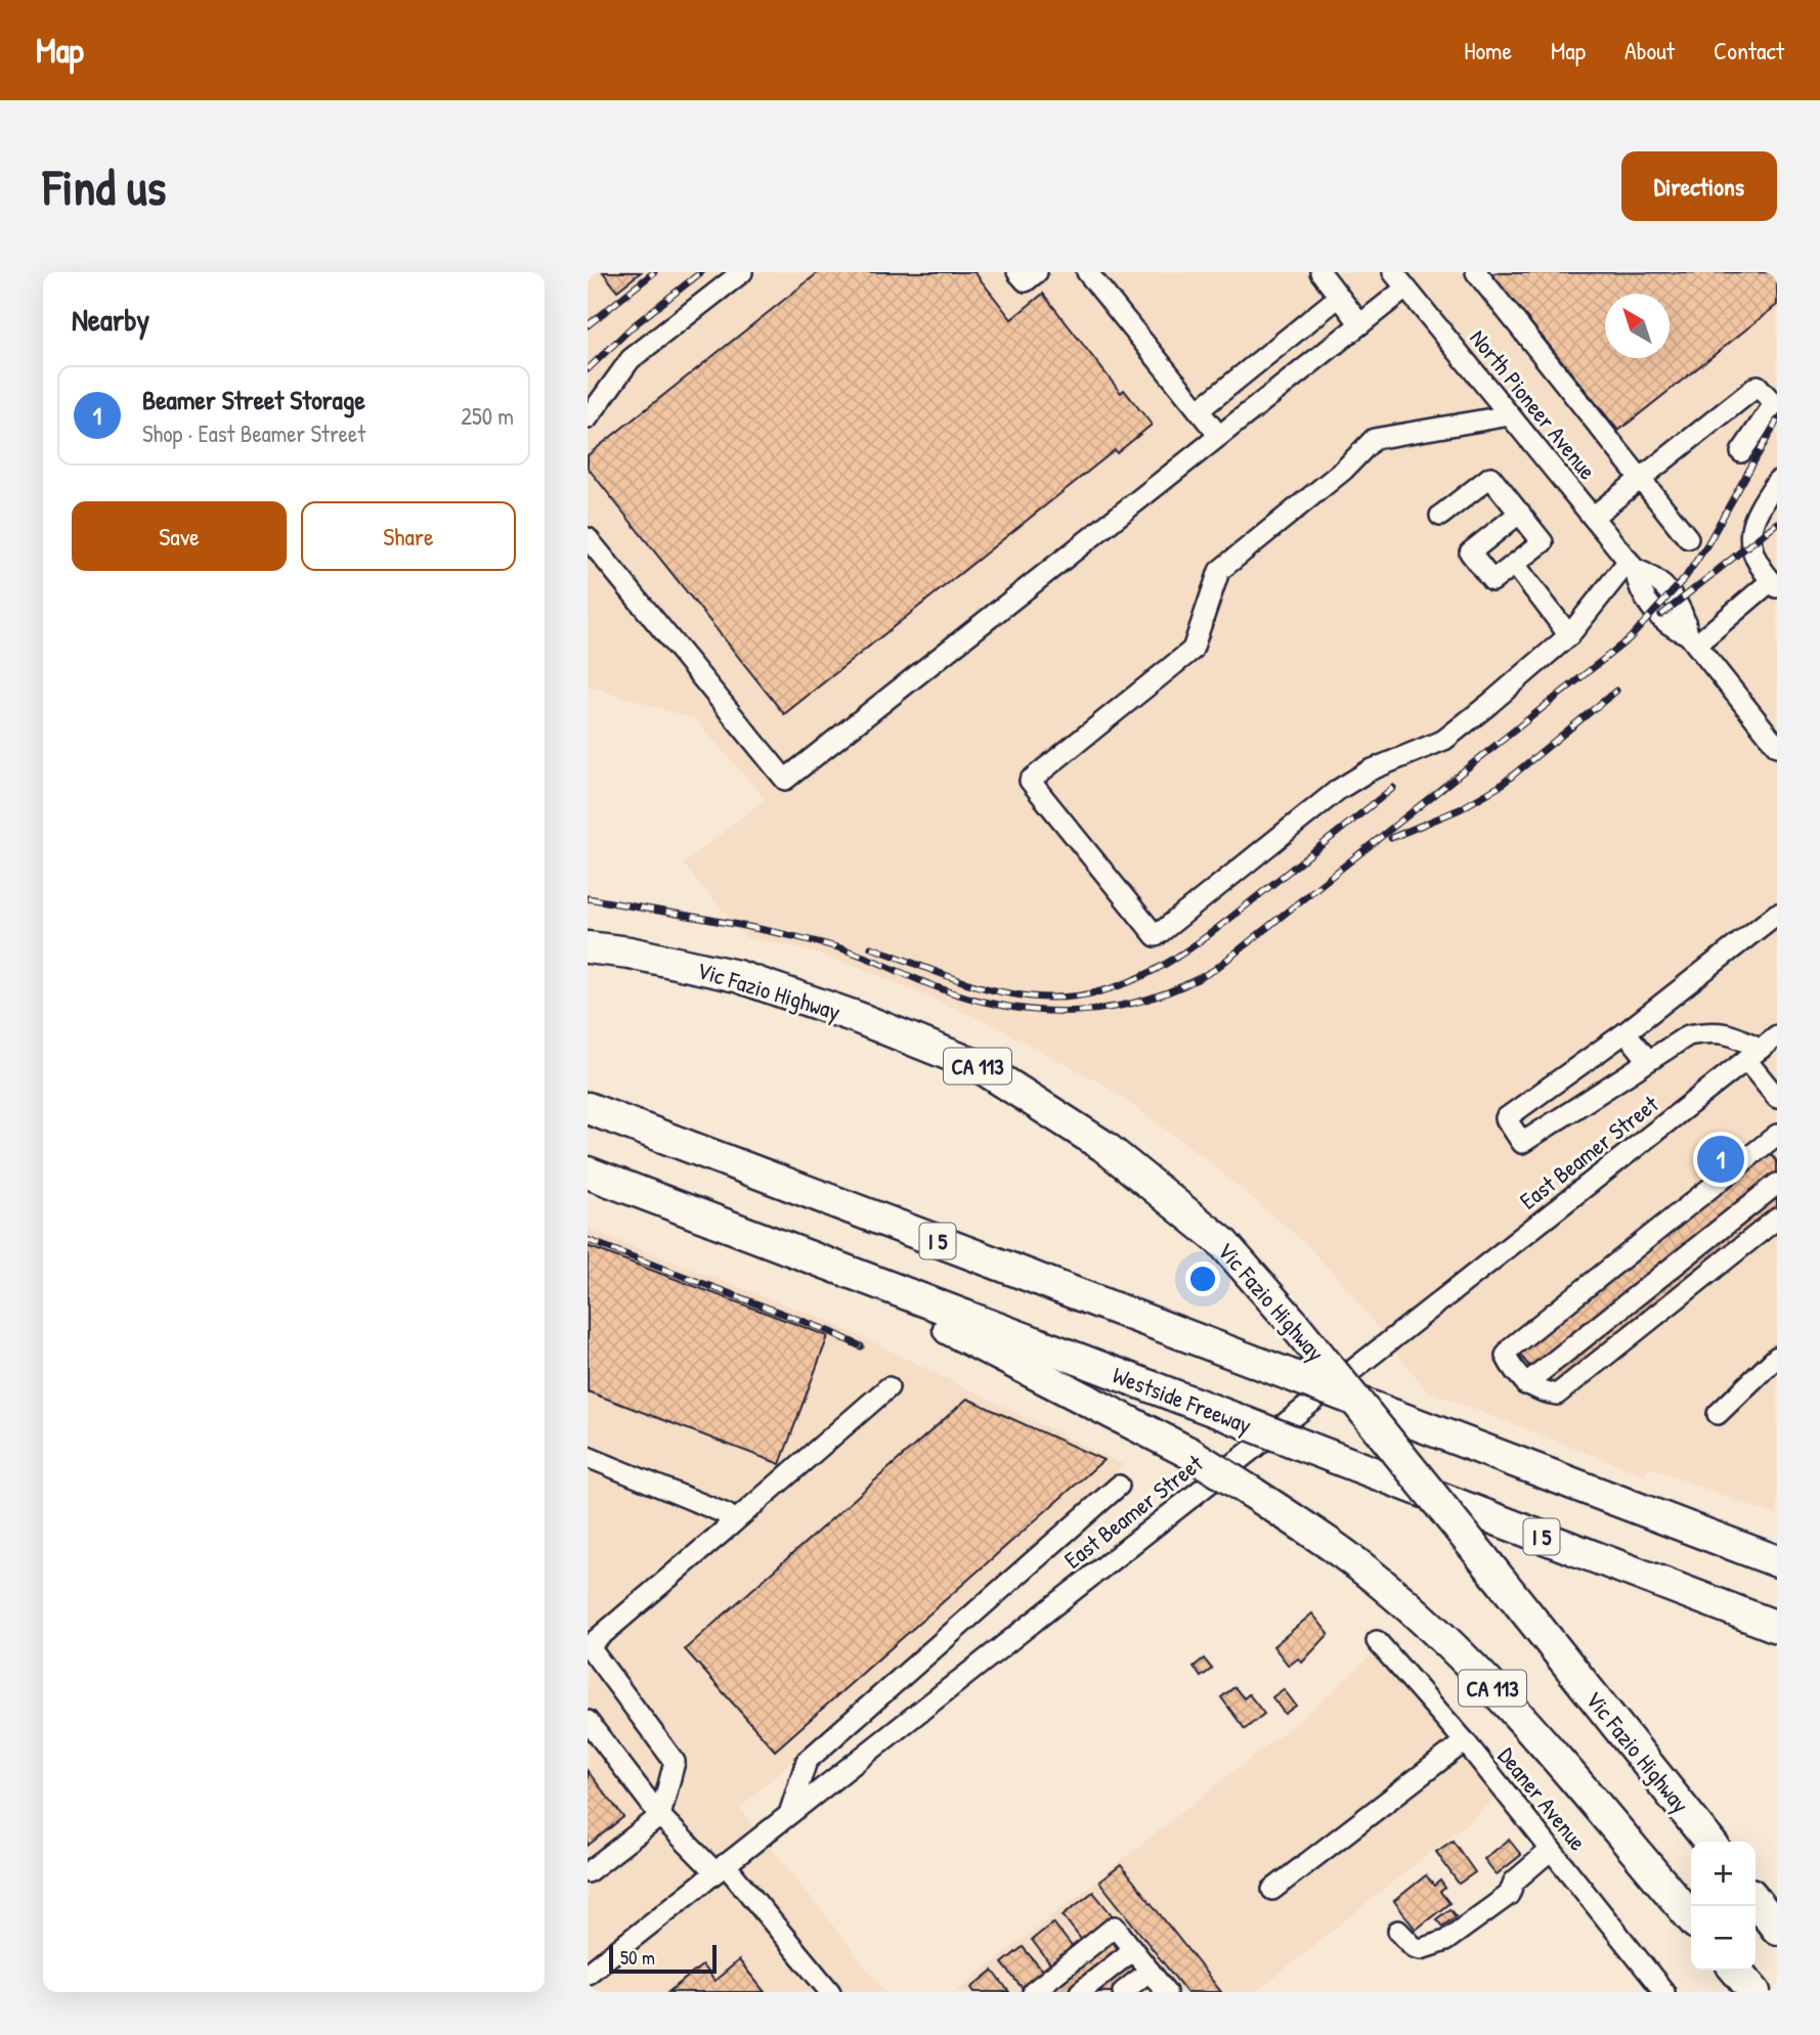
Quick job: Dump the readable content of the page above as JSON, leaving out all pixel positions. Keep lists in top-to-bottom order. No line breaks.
{"streets":{"highway":["Vic Fazio Highway","CA 113","I 5","Westside Freeway"],"street":["North Pioneer Avenue","East Beamer Street","Deaner Avenue"]},"crossings":[["CA 113","Westside Freeway"]],"scale_bar":"50 m","north":"top left","page":{"header":"Map","nav":["Home","Map","About","Contact"],"buttons":["Directions",["Save","Share"]],"title":"Find us","heading":"Nearby","list":[{"mark":"1","name":"Beamer Street Storage","note":"Shop · East Beamer Street","value":"250 m"}],"pins":"1","map_buttons":["+","−"],"scale":"50 m"}}
